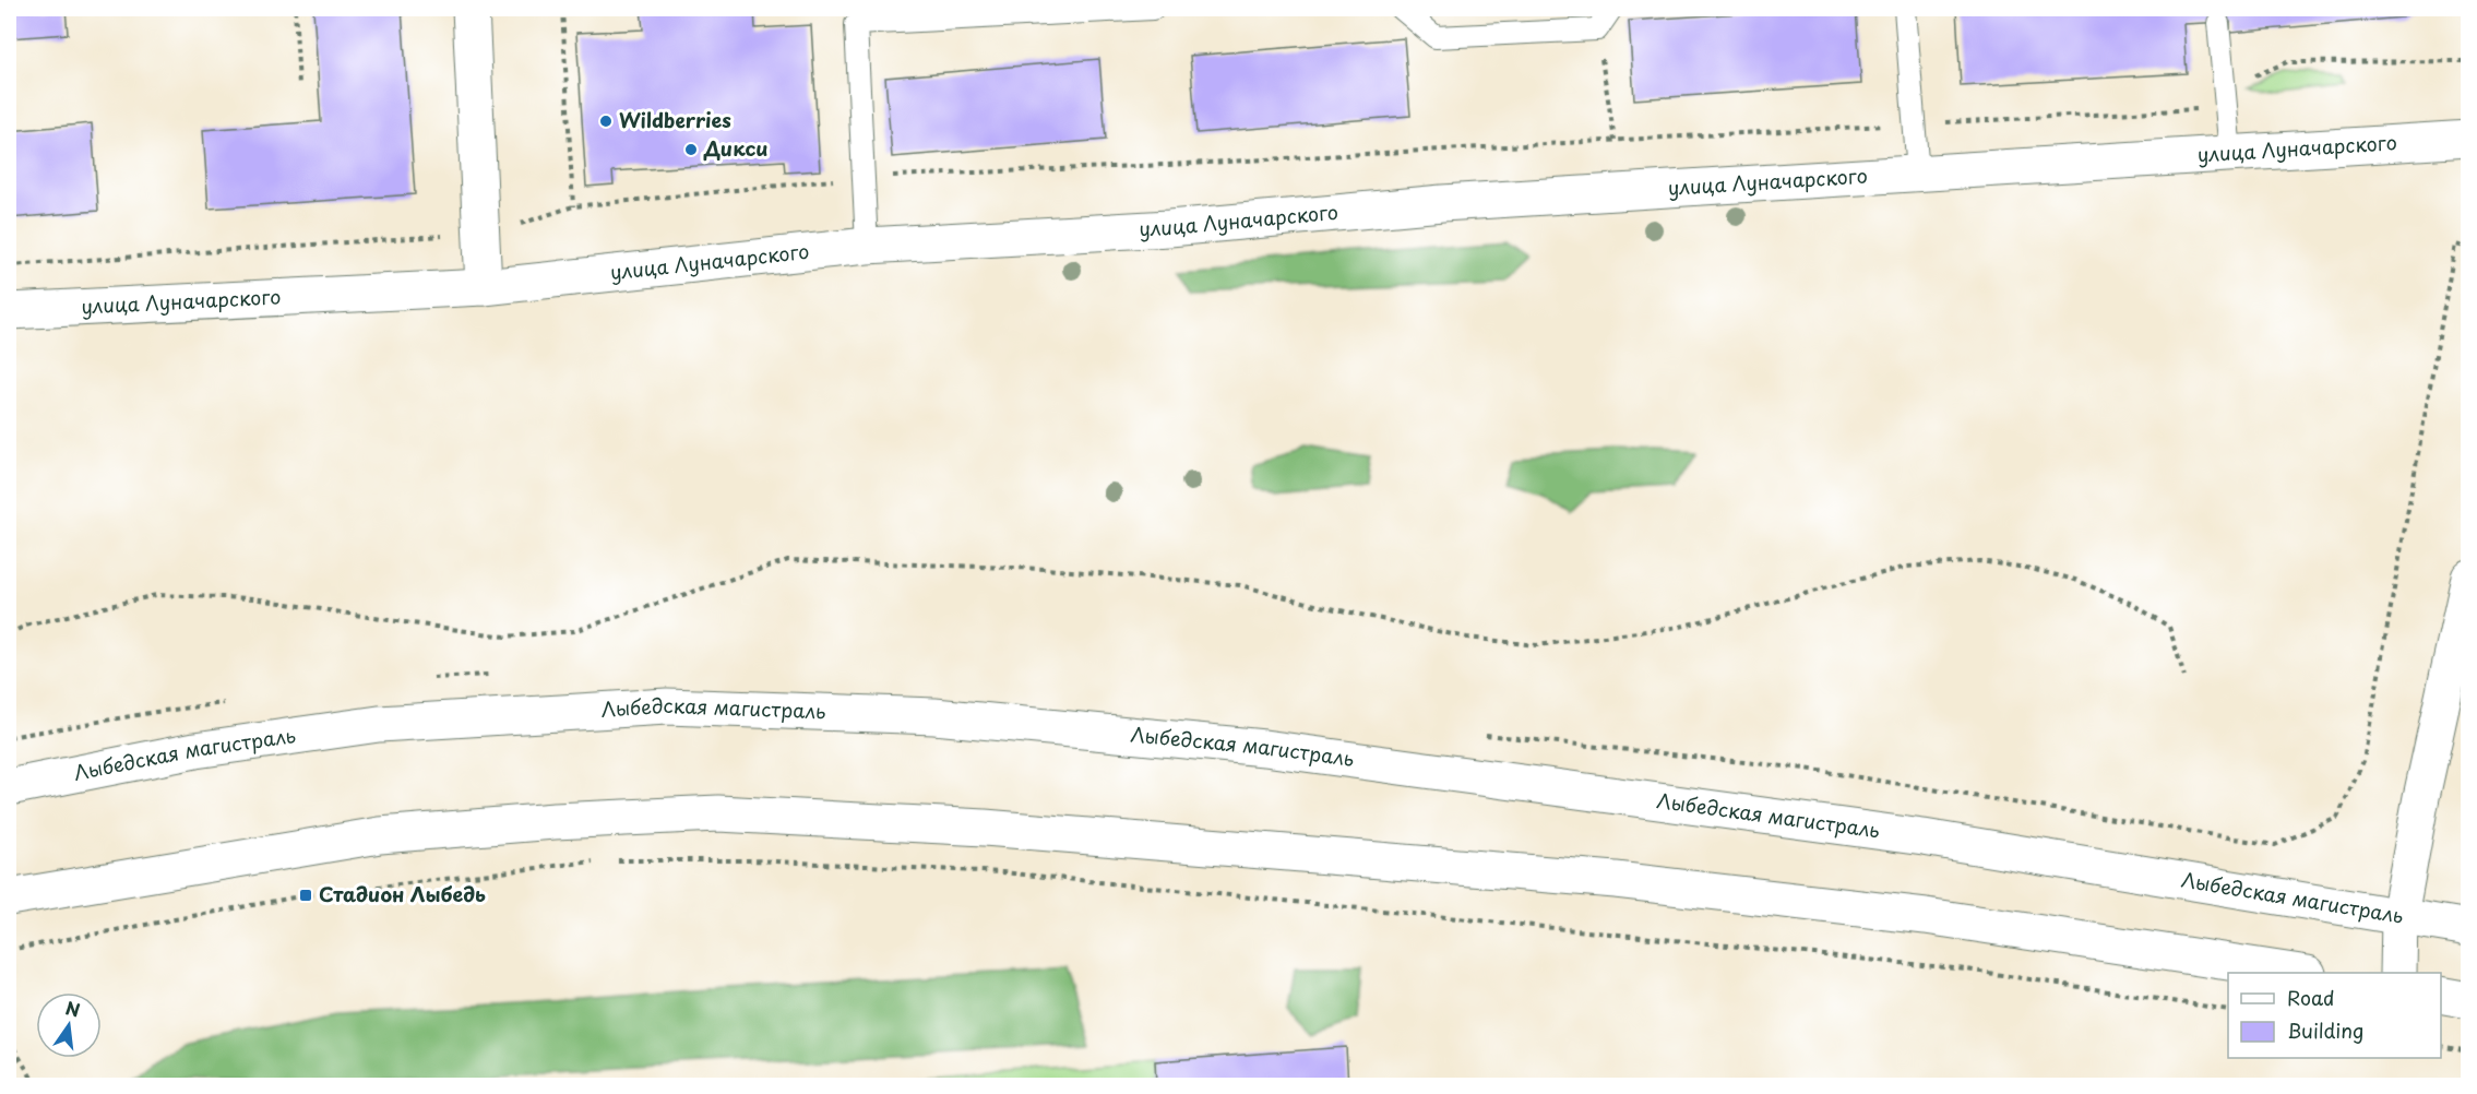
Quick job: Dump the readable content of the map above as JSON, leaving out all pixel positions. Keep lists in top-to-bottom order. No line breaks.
{"streets":{"main road":["улица Луначарского","Лыбедская магистраль"]},"places":{"other":["Wildberries","Дикси"],"transit":["Стадион Лыбедь"]},"legend":["Road","Building"],"north":"top"}
